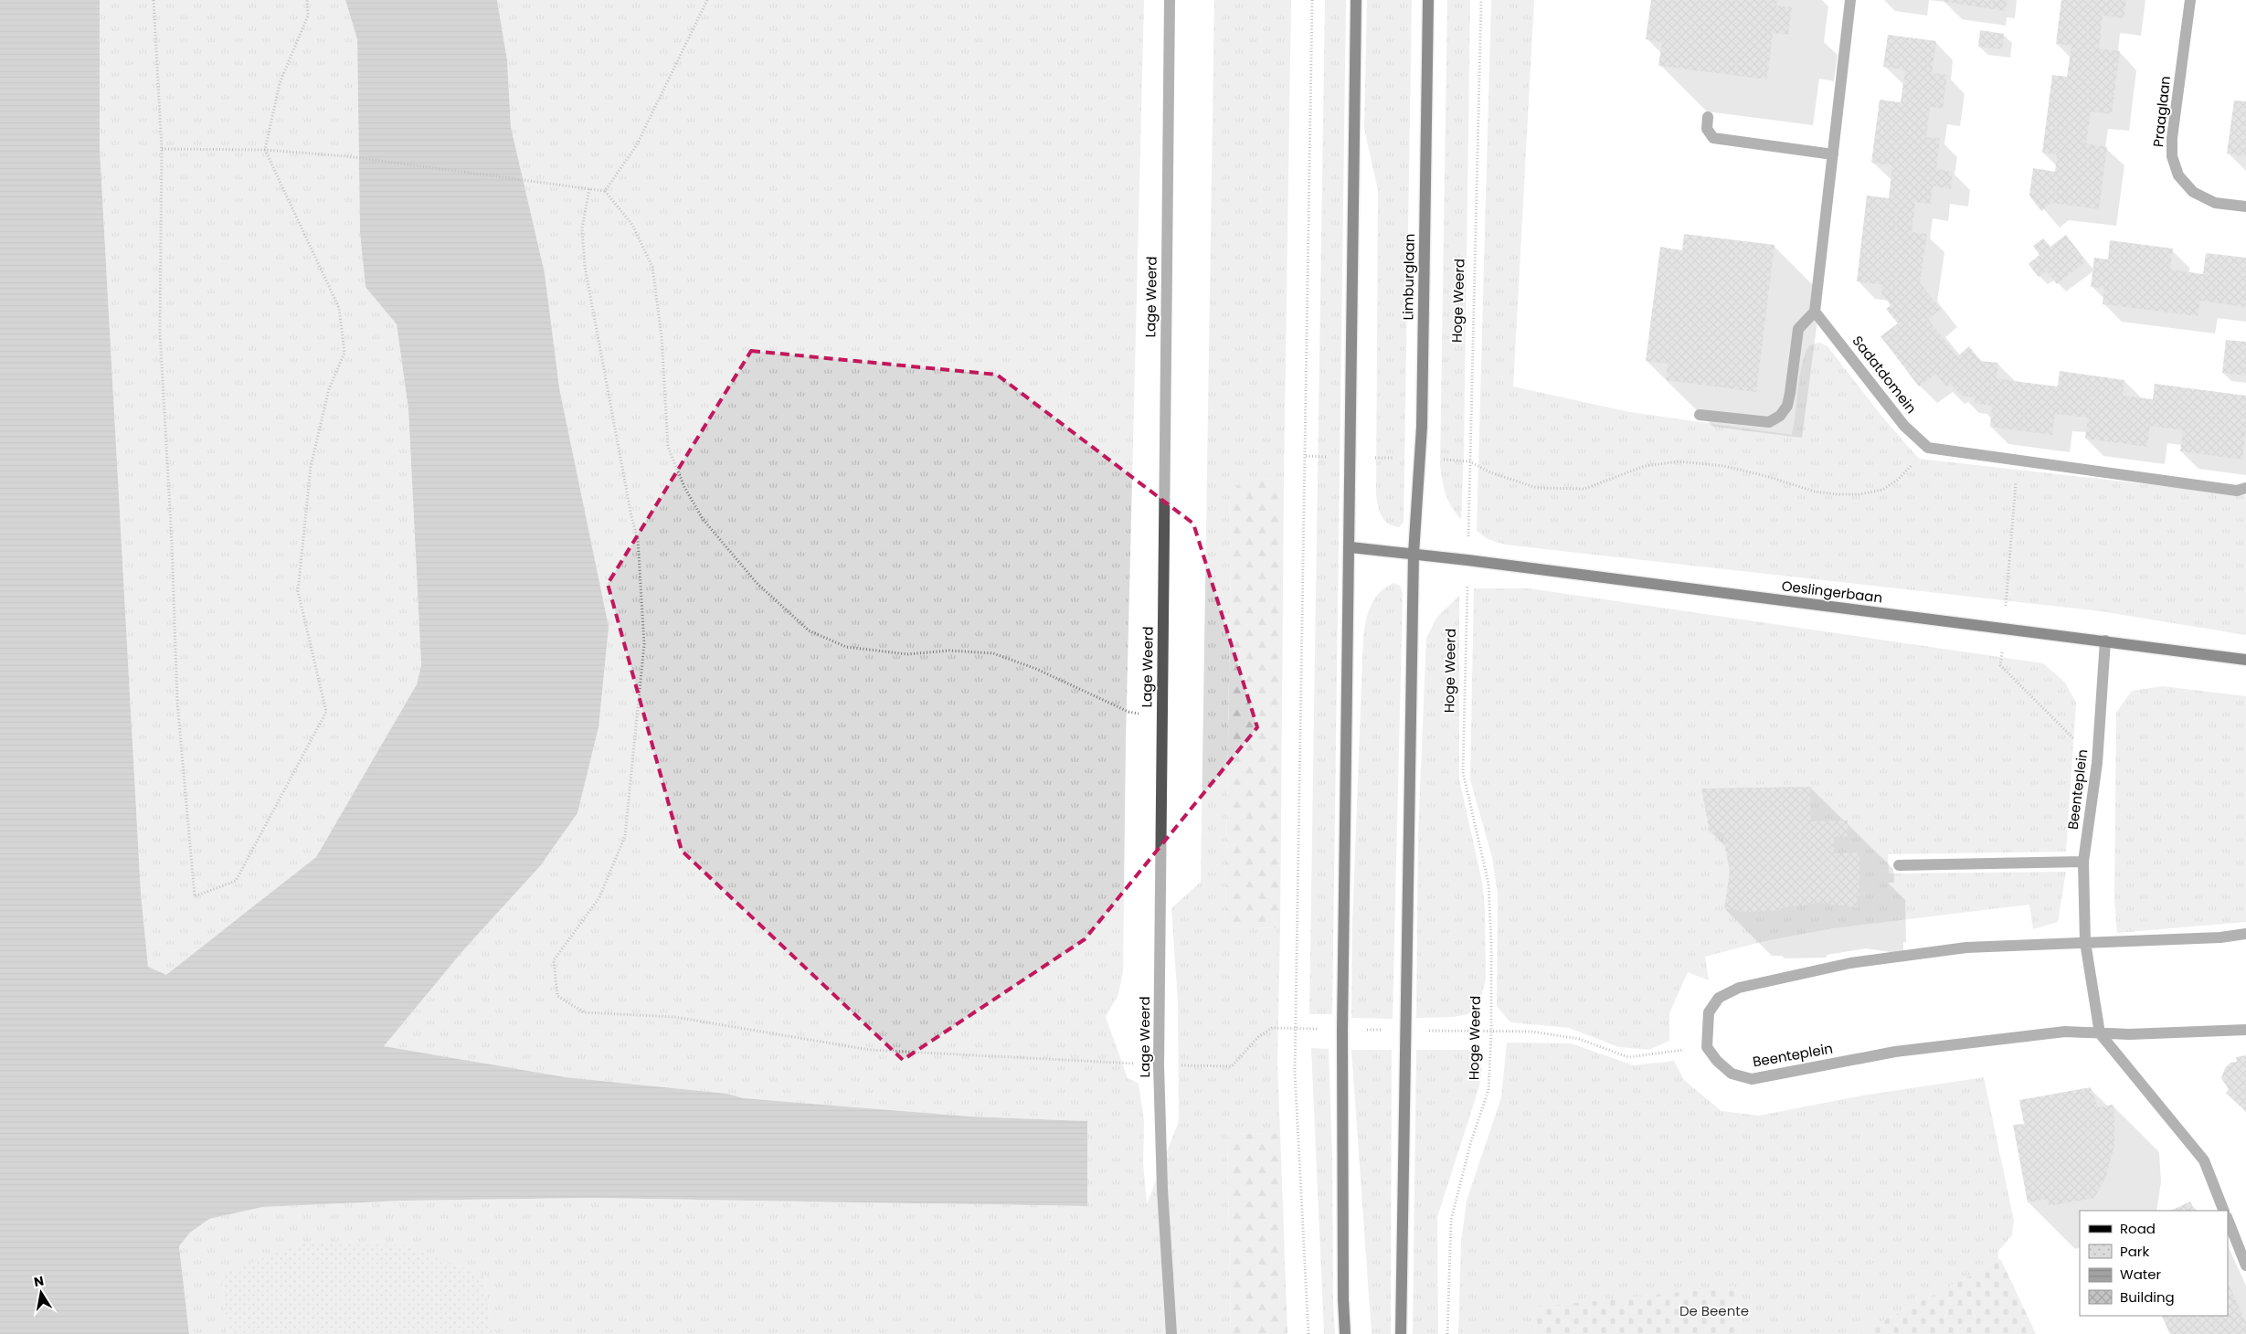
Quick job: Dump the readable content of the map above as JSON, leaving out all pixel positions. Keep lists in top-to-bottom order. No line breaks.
{"streets":{"main road":["Limburglaan","Oeslingerbaan"],"street":["Praaglaan","Lage Weerd","Sadatdomein","Beenteplein"],"path":["Hoge Weerd"]},"crossings":[["Limburglaan","Oeslingerbaan"],["Hoge Weerd","Oeslingerbaan"],["Oeslingerbaan","Beenteplein"]],"parks":["De Beente"],"legend":["Road","Park","Water","Building"],"north":"top"}
